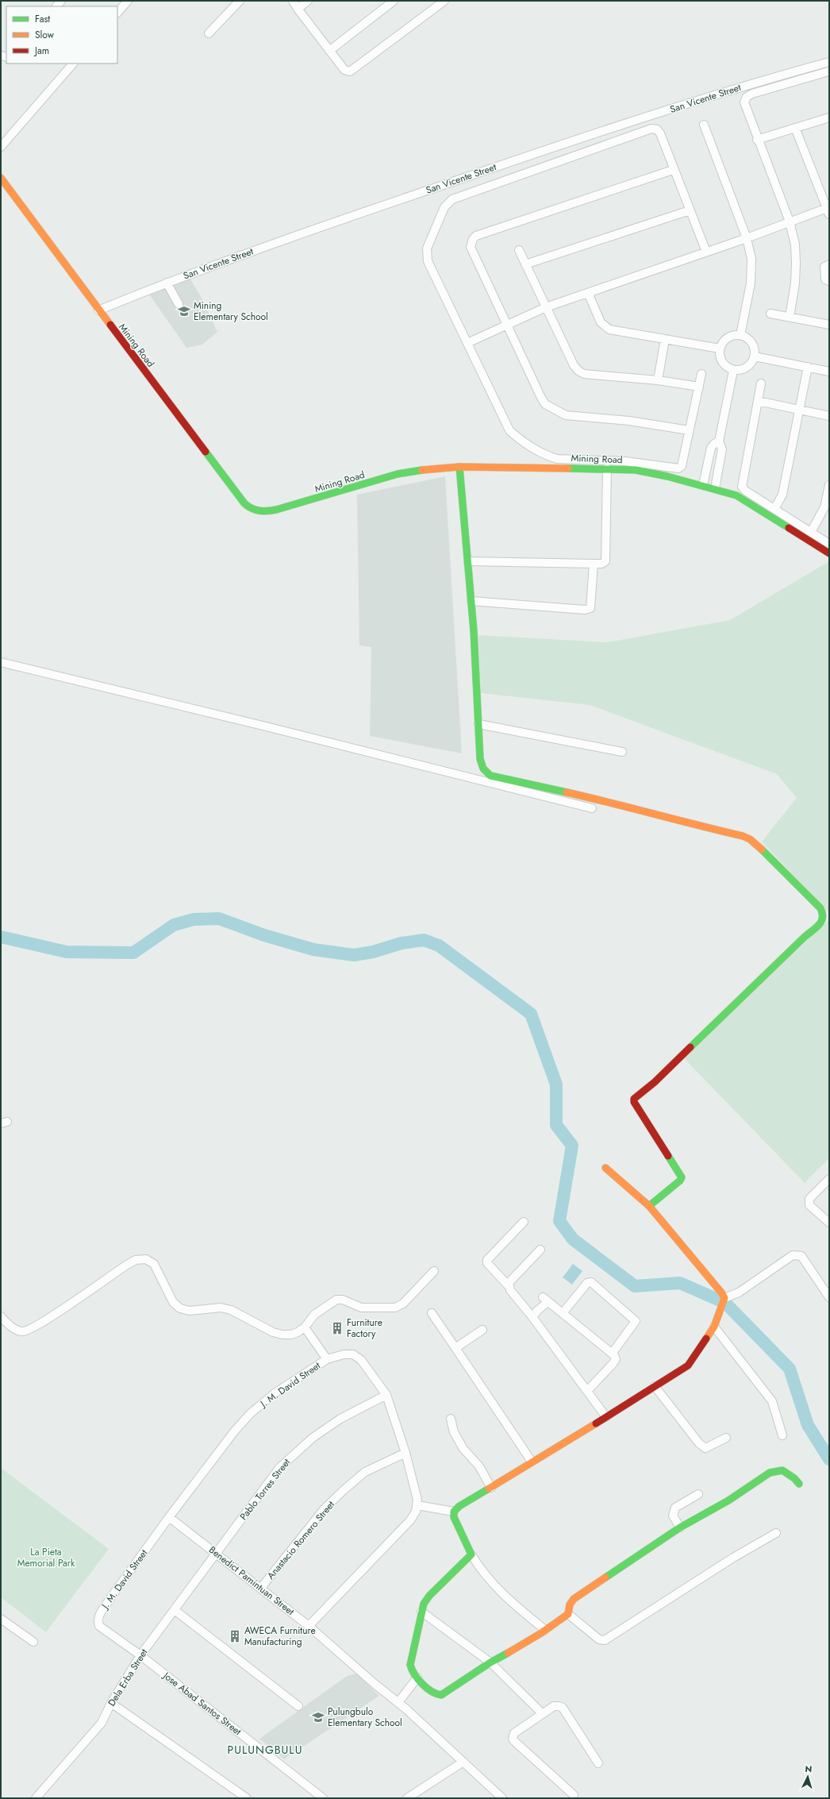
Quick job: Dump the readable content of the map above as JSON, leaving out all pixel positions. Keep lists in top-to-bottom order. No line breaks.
{"streets":{"street":["San Vicente Street","Mining Road","J. M. David Street","Pablo Torres Street","Anastacio Romero Street","Benedict Pamintuan Street","Dela Erba Street","Jose Abad Santos Street"]},"crossings":[["San Vicente Street","Mining Road"],["J. M. David Street","Pablo Torres Street"],["J. M. David Street","Anastacio Romero Street"],["J. M. David Street","Benedict Pamintuan Street"],["J. M. David Street","Jose Abad Santos Street"],["Pablo Torres Street","Benedict Pamintuan Street"],["Pablo Torres Street","Dela Erba Street"],["Anastacio Romero Street","Benedict Pamintuan Street"],["Benedict Pamintuan Street","Dela Erba Street"],["Dela Erba Street","Jose Abad Santos Street"]],"districts":["PULUNGBULU"],"parks":["La Pieta Memorial Park"],"places":{"school or university":["Mining Elementary School","Pulungbulo Elementary School"],"building":["Furniture Factory","AWECA Furniture Manufacturing"]},"legend":["Fast","Slow","Jam"],"north":"top"}
